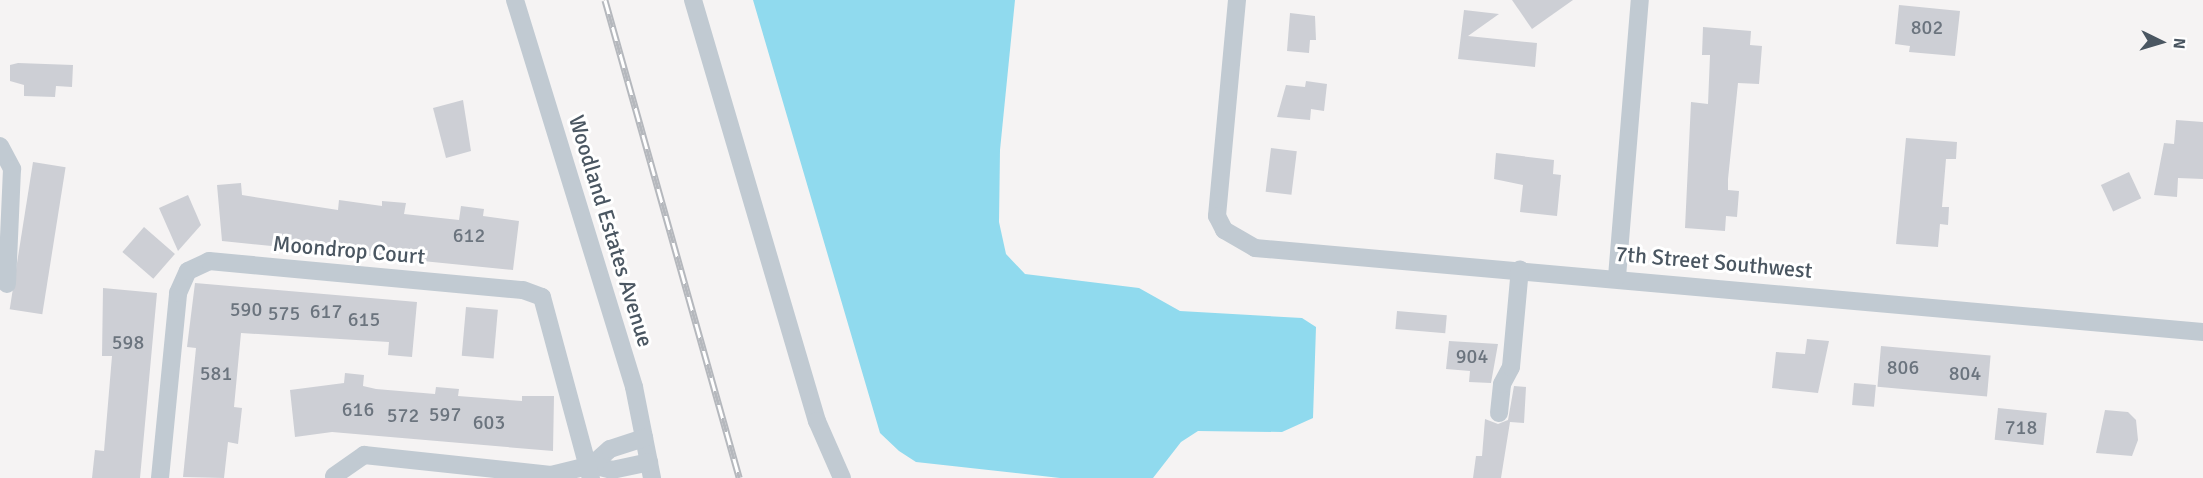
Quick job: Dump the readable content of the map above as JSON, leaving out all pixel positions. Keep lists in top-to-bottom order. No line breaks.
{"streets":{"street":["Woodland Estates Avenue","Moondrop Court","7th Street Southwest"]},"house_numbers":["802","612","590","617","575","615","598","904","806","581","804","616","597","572","603","718"],"north":"right"}
